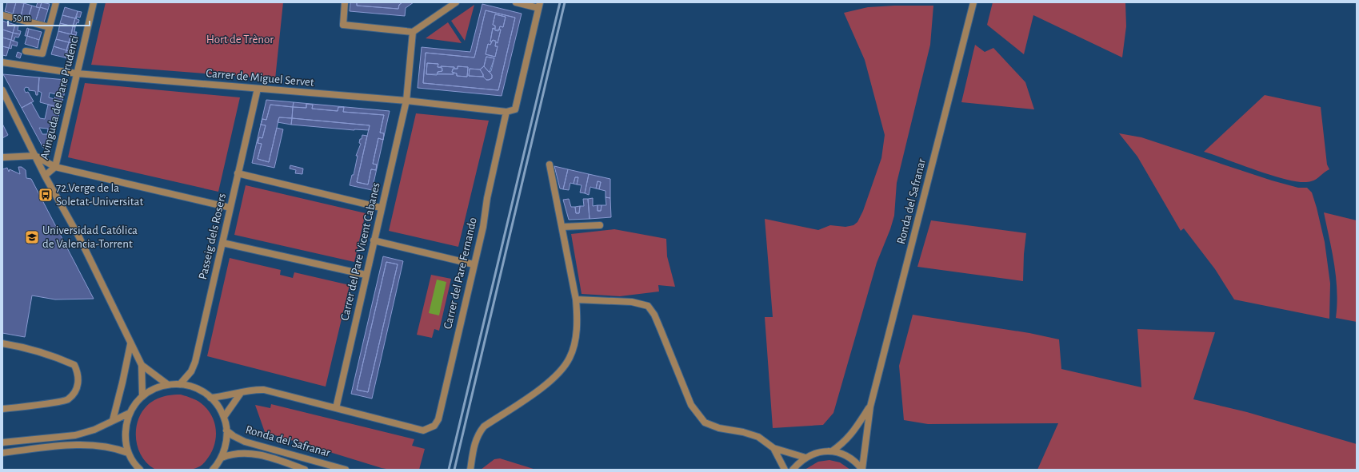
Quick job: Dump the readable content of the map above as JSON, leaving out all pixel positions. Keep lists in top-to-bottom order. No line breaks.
{"streets":{"street":["Carrer de Miguel Servet","Avinguda del Pare Prudenci","Ronda del Safranar","Passeig dels Rosers","Carrer del Pare Vicent Cabanes","Carrer del Pare Fernando"]},"crossings":[["Carrer de Miguel Servet","Avinguda del Pare Prudenci"],["Carrer de Miguel Servet","Passeig dels Rosers"],["Carrer de Miguel Servet","Carrer del Pare Vicent Cabanes"],["Carrer de Miguel Servet","Carrer del Pare Fernando"],["Carrer del Pare Vicent Cabanes","Carrer del Pare Fernando"]],"parks":["Hort de Trènor"],"places":{"bus stop":["72.Verge de la Soletat-Universitat"],"school or university":["Universidad Católica de Valencia-Torrent"]},"scale_bar":"50 m"}
